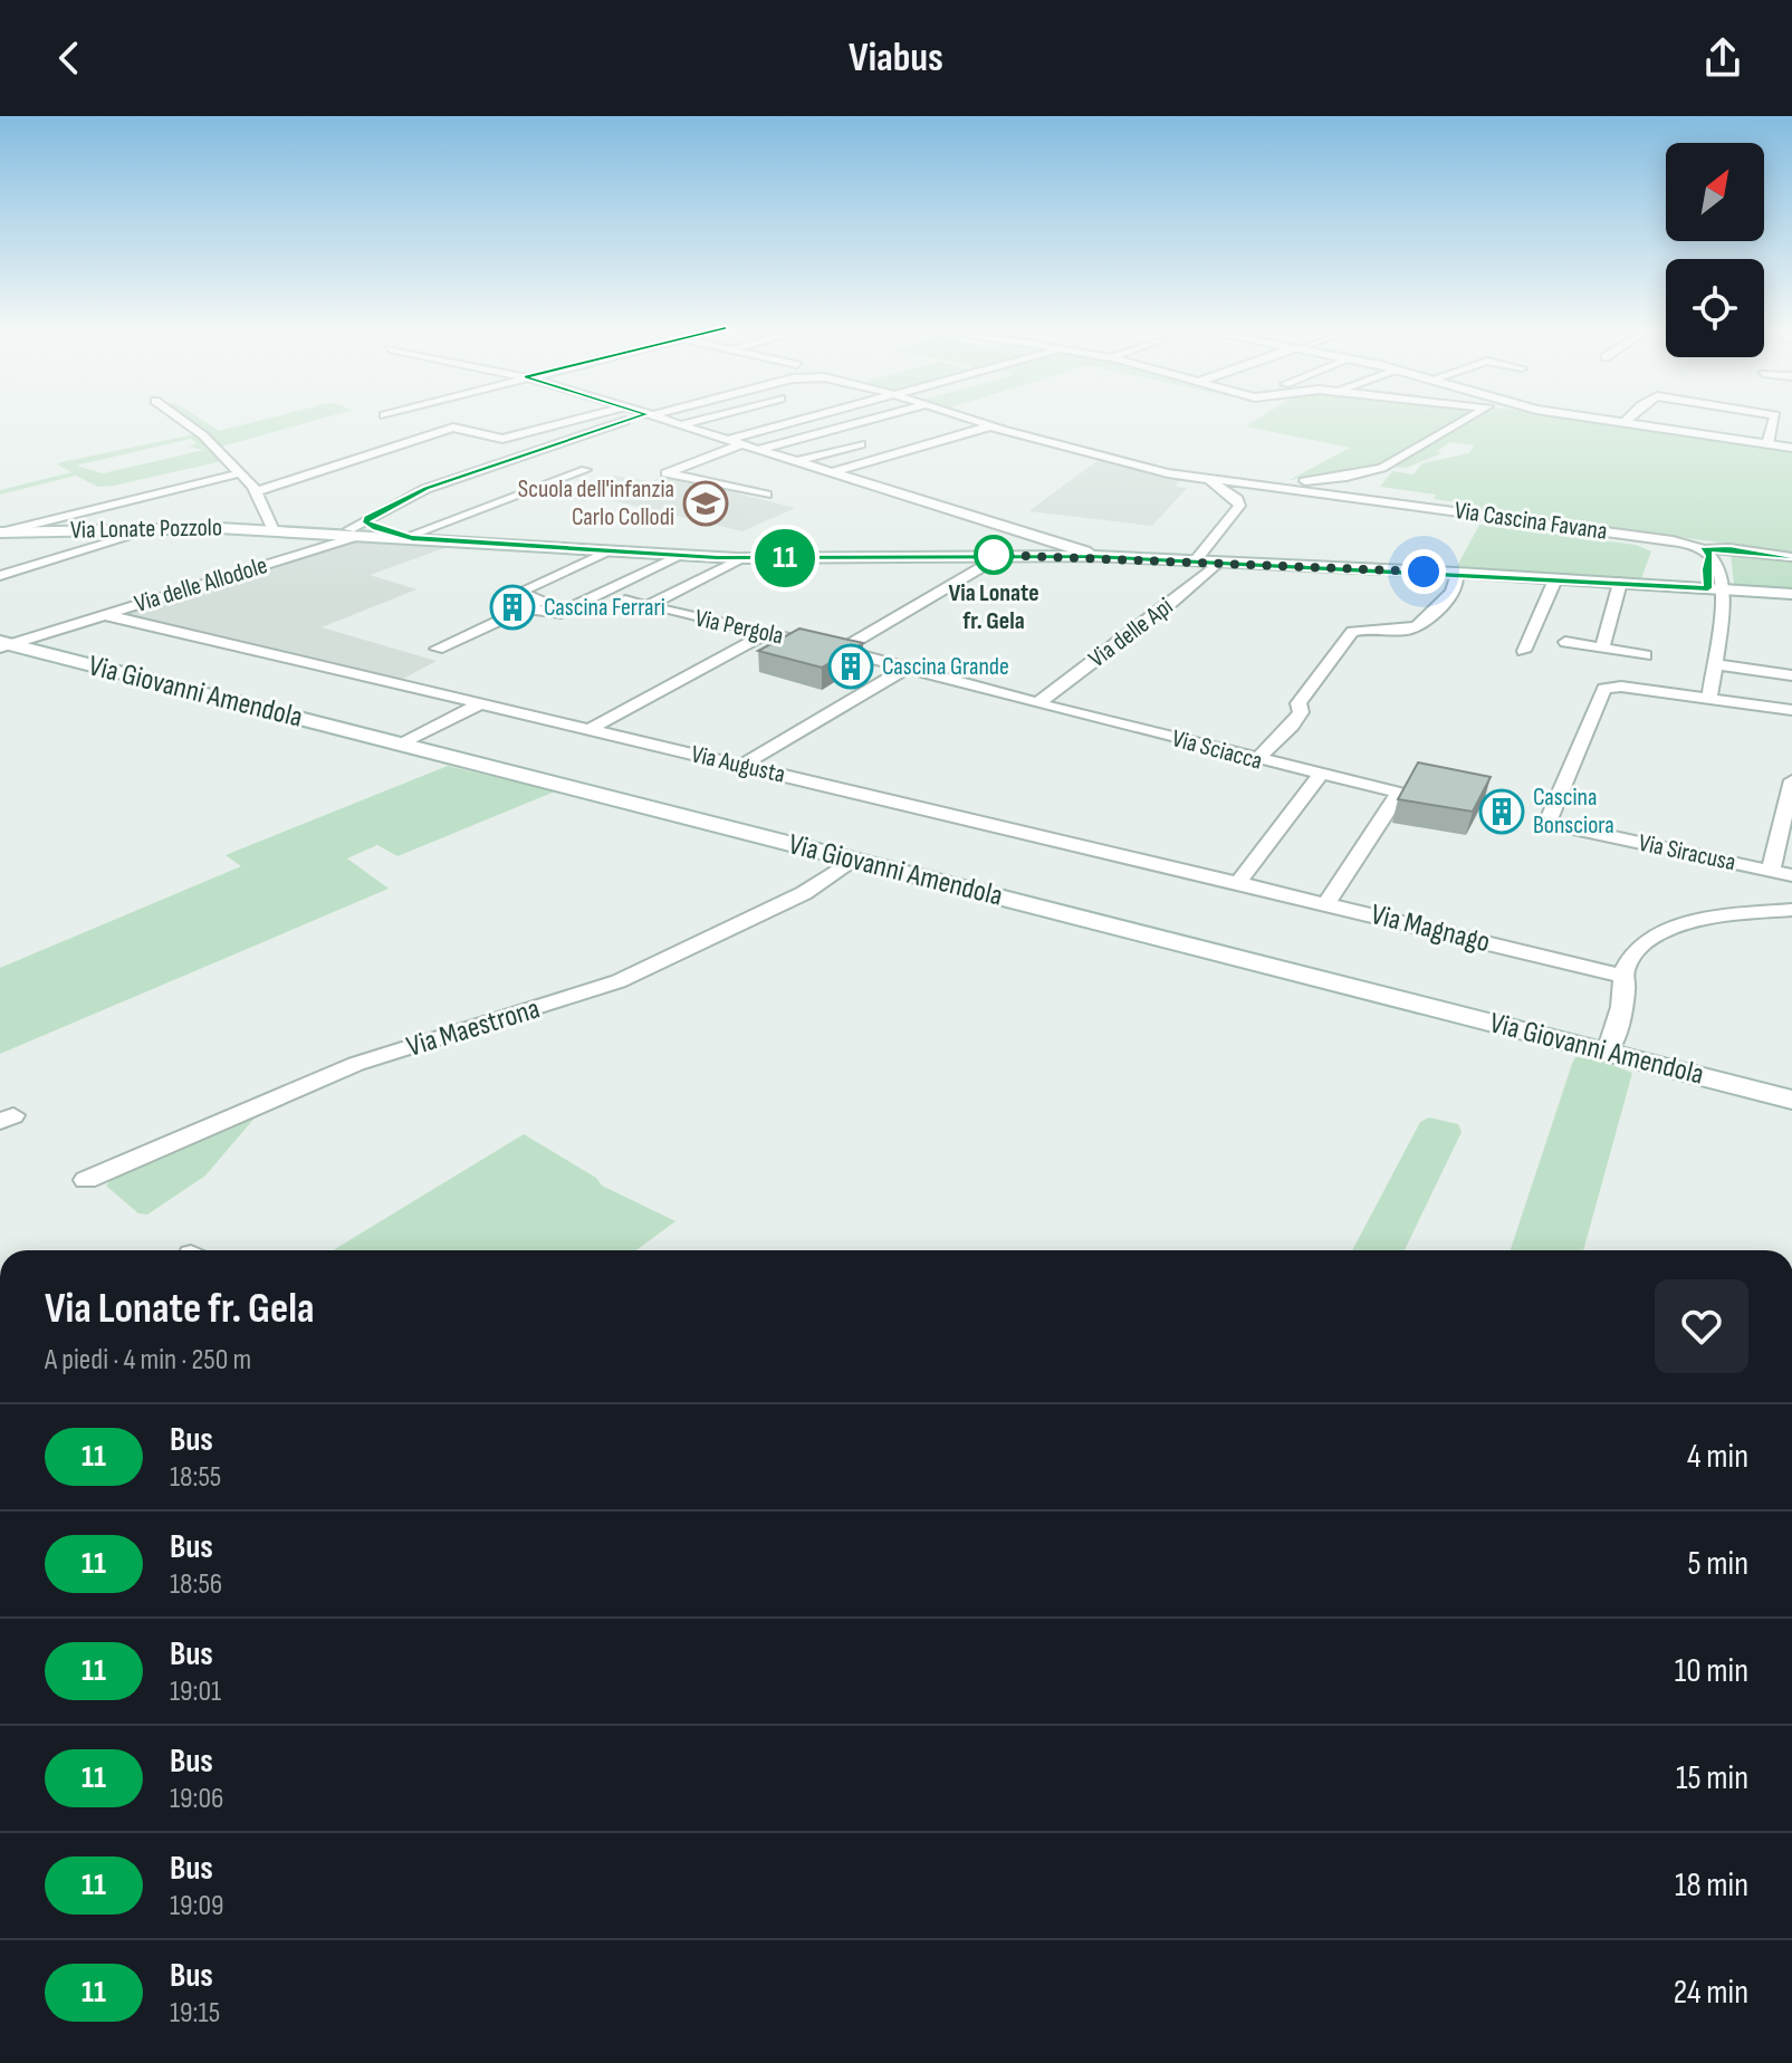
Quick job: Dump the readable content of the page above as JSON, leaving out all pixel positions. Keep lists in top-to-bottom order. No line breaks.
{"streets":{"street":["Via Cascina Favana","Via Lonate Pozzolo","Via delle Allodole","Via Pergola","Via delle Api","Via Giovanni Amendola","Via Sciacca","Via Augusta","Via Siracusa","Via Magnago","Via Maestrona"]},"crossings":[["Via Lonate Pozzolo","Via delle Allodole"],["Via delle Allodole","Via Giovanni Amendola"],["Via delle Allodole","Via Augusta"],["Via Pergola","Via Sciacca"],["Via delle Api","Via Sciacca"],["Via Giovanni Amendola","Via Maestrona"],["Via Sciacca","Via Magnago"],["Via Augusta","Via Magnago"]],"places":{"school or university":["Scuola dell'infanzia Carlo Collodi"],"other":["Via Lonate fr. Gela"],"building":["Cascina Ferrari","Cascina Grande","Cascina Bonsciora"]},"lines":["bus line 11"],"north":"top right","page":{"header":"Viabus","on_map":"11","heading":["Via Lonate fr. Gela","A piedi · 4 min · 250 m"],"list":[{"mark":"11","name":"Bus","note":"18:55","value":"4 min"},{"mark":"11","name":"Bus","note":"18:56","value":"5 min"},{"mark":"11","name":"Bus","note":"19:01","value":"10 min"},{"mark":"11","name":"Bus","note":"19:06","value":"15 min"},{"mark":"11","name":"Bus","note":"19:09","value":"18 min"},{"mark":"11","name":"Bus","note":"19:15","value":"24 min"}]}}
